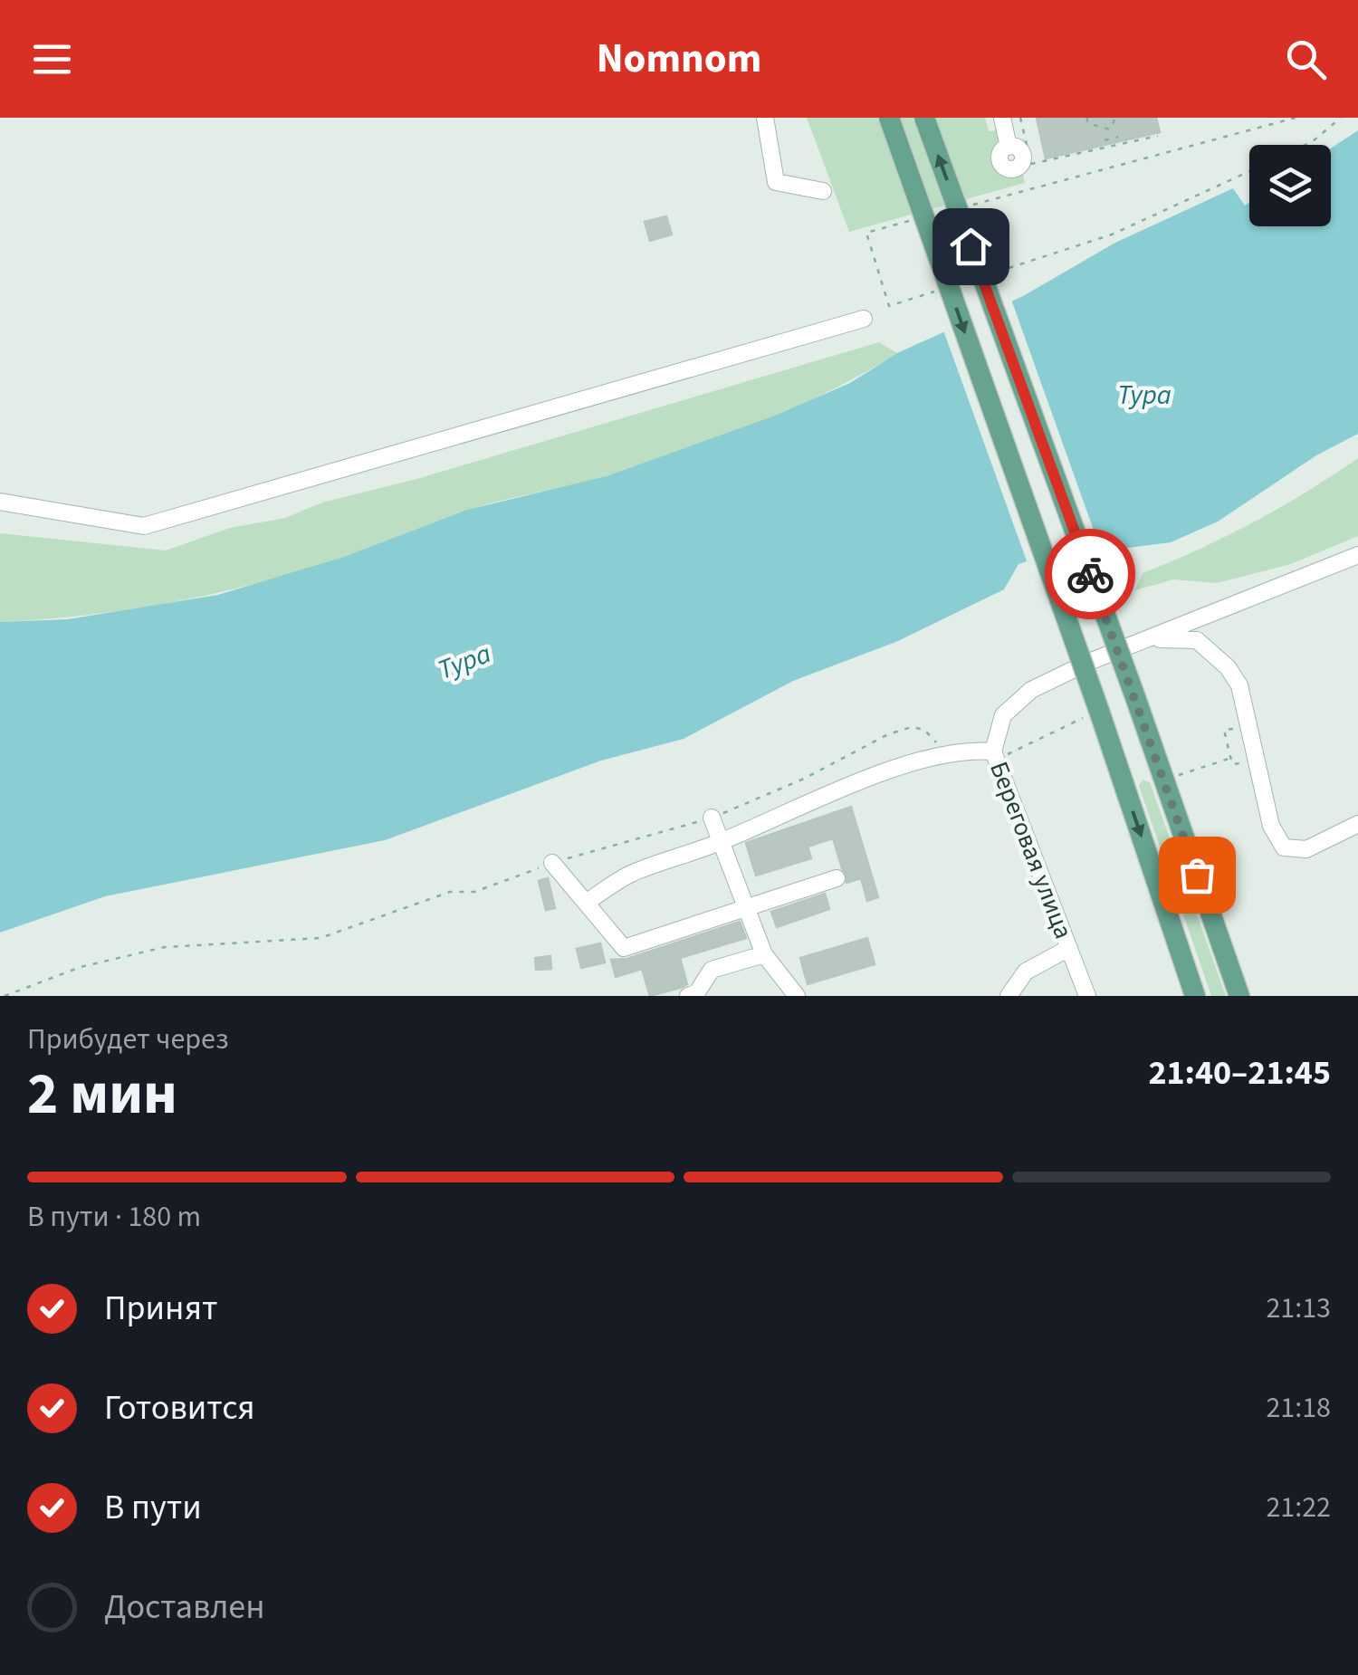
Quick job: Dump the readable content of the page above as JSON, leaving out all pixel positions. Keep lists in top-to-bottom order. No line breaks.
{"streets":{"street":["Береговая улица"]},"water":["Тура"],"page":{"header":"Nomnom","heading":["2 мин","Прибудет через","21:40–21:45"],"bar":"В пути · 180 m","list":[["Принят","21:13"],["Готовится","21:18"],["В пути","21:22"],"Доставлен"]}}
